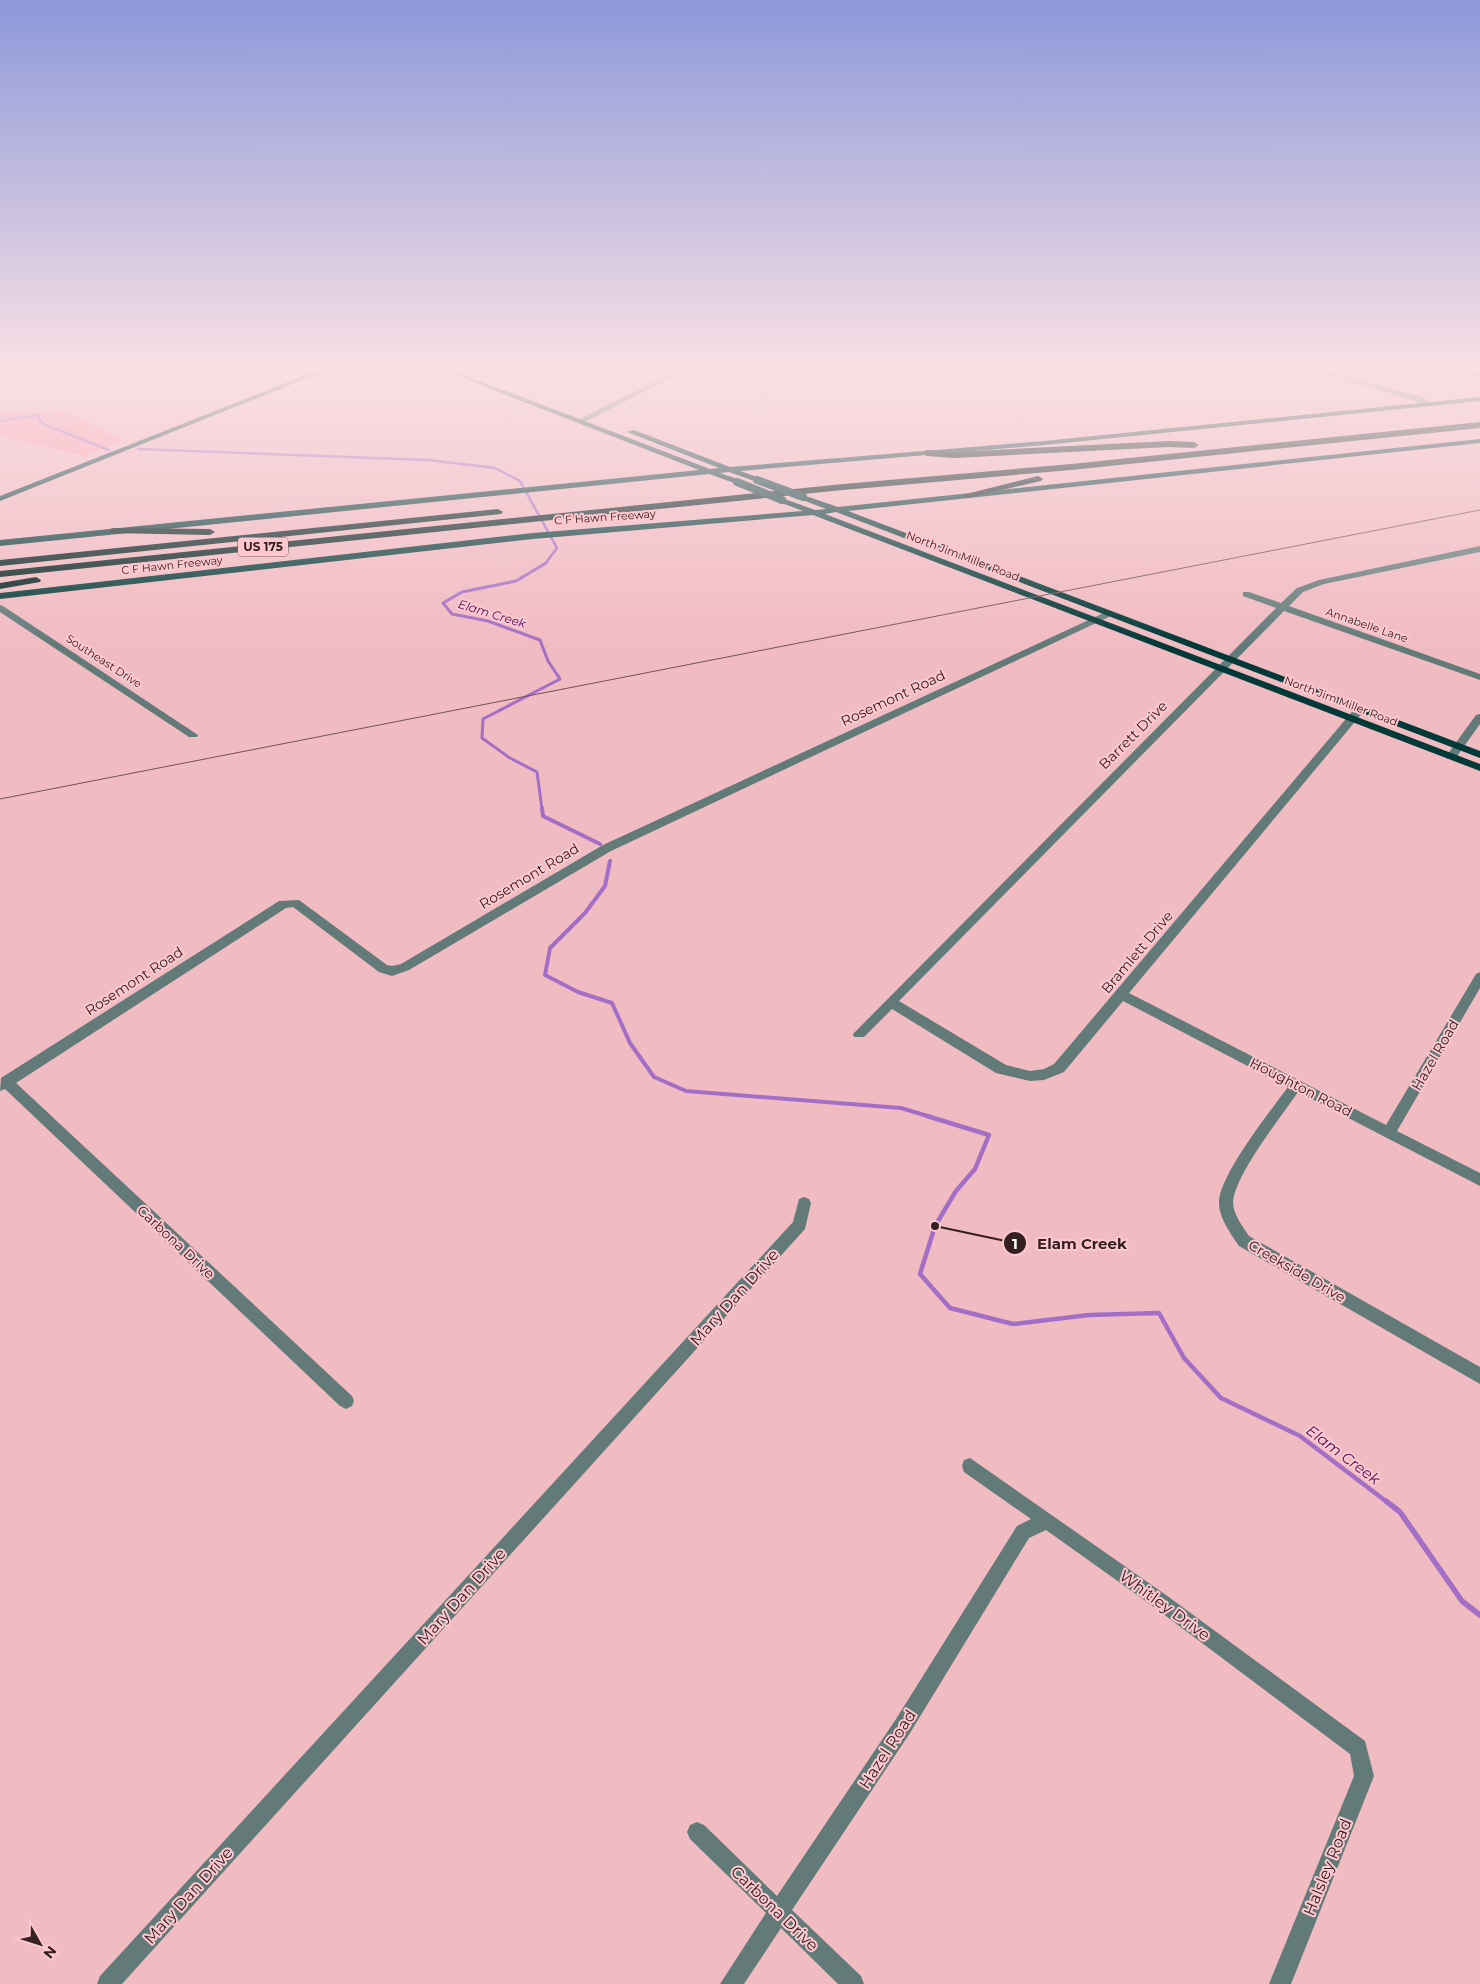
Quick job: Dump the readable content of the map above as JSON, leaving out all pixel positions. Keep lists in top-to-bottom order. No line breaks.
{"streets":{"highway":["C F Hawn Freeway","US 175"],"main road":["North Jim Miller Road"],"street":["Annabelle Lane","Southeast Drive","Rosemont Road","Barrett Drive","Bramlett Drive","Hazel Road","Houghton Road","Carbona Drive","Creekside Drive","Mary Dan Drive","Whitley Drive","Halsley Road"]},"crossings":[["C F Hawn Freeway","North Jim Miller Road"],["North Jim Miller Road","Rosemont Road"],["North Jim Miller Road","Barrett Drive"],["North Jim Miller Road","Bramlett Drive"],["Annabelle Lane","Barrett Drive"],["Rosemont Road","Carbona Drive"],["Barrett Drive","Bramlett Drive"],["Bramlett Drive","Houghton Road"],["Hazel Road","Houghton Road"],["Hazel Road","Carbona Drive"],["Hazel Road","Whitley Drive"],["Houghton Road","Creekside Drive"],["Whitley Drive","Halsley Road"]],"water":["Elam Creek"],"places":["Elam Creek"],"north":"bottom right"}
